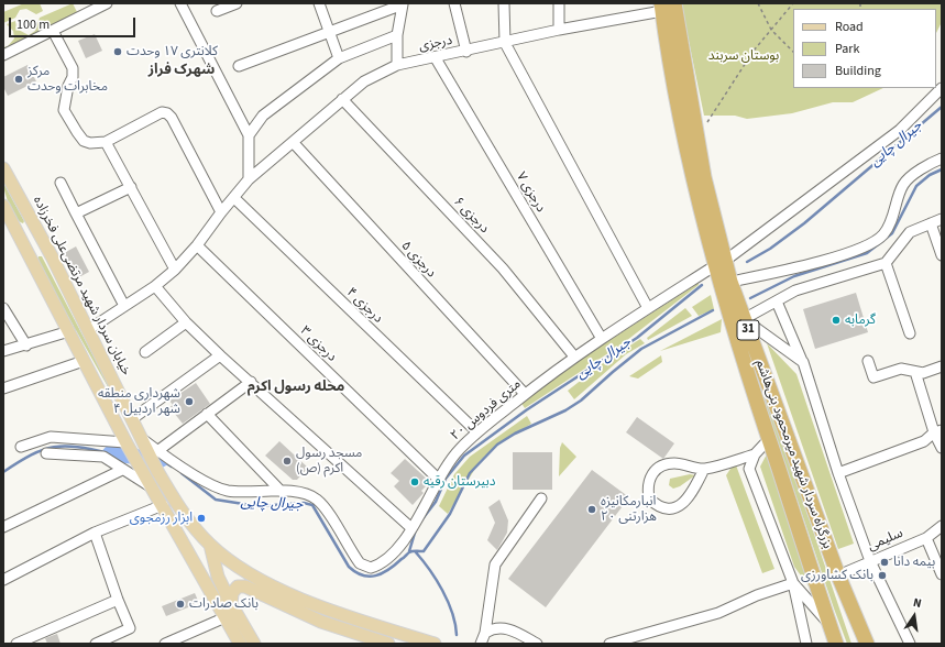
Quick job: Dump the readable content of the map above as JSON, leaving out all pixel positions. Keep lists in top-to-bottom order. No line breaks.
{"streets":{"highway":["31","بزرگراه سردار شهید میرمحمود بنی‌هاشم"],"main road":["خیابان سردار شهید مرتضی‌علی فخرزاده"],"street":["درجزی","درجزی ۷","درجزی ۶","درجزی ۵","درجزی ۴","درجزی ۳","۲۰ متری فردوس","سلیمی"]},"crossings":[["درجزی","درجزی ۷"],["درجزی","درجزی ۶"],["درجزی","درجزی ۵"],["درجزی","خیابان سردار شهید مرتضی‌علی فخرزاده"],["درجزی","درجزی ۴"],["درجزی","درجزی ۳"],["درجزی","بزرگراه سردار شهید میرمحمود بنی‌هاشم"],["درجزی ۷","۲۰ متری فردوس"],["درجزی ۶","۲۰ متری فردوس"],["درجزی ۵","۲۰ متری فردوس"],["خیابان سردار شهید مرتضی‌علی فخرزاده","۲۰ متری فردوس"],["درجزی ۴","۲۰ متری فردوس"],["درجزی ۳","۲۰ متری فردوس"],["۲۰ متری فردوس","بزرگراه سردار شهید میرمحمود بنی‌هاشم"],["بزرگراه سردار شهید میرمحمود بنی‌هاشم","سلیمی"]],"districts":["شهرک فراز","محله رسول اکرم"],"water":["جیرال چایی"],"parks":["بوستان سربند"],"places":["کلانتری ۱۷ وحدت","مرکز مخابرات وحدت","گرمابه","شهرداری منطقه ۴ شهر اردبیل","مسجد رسول اکرم (ص)","دبیرستان رقیه","انبارمکانیزه ۲۰ هزارتنی","ابزار رزمجوی","بیمه دانا","بانک کشاورزی","بانک صادرات"],"legend":["Road","Park","Building"],"scale_bar":"100 m","north":"top"}
